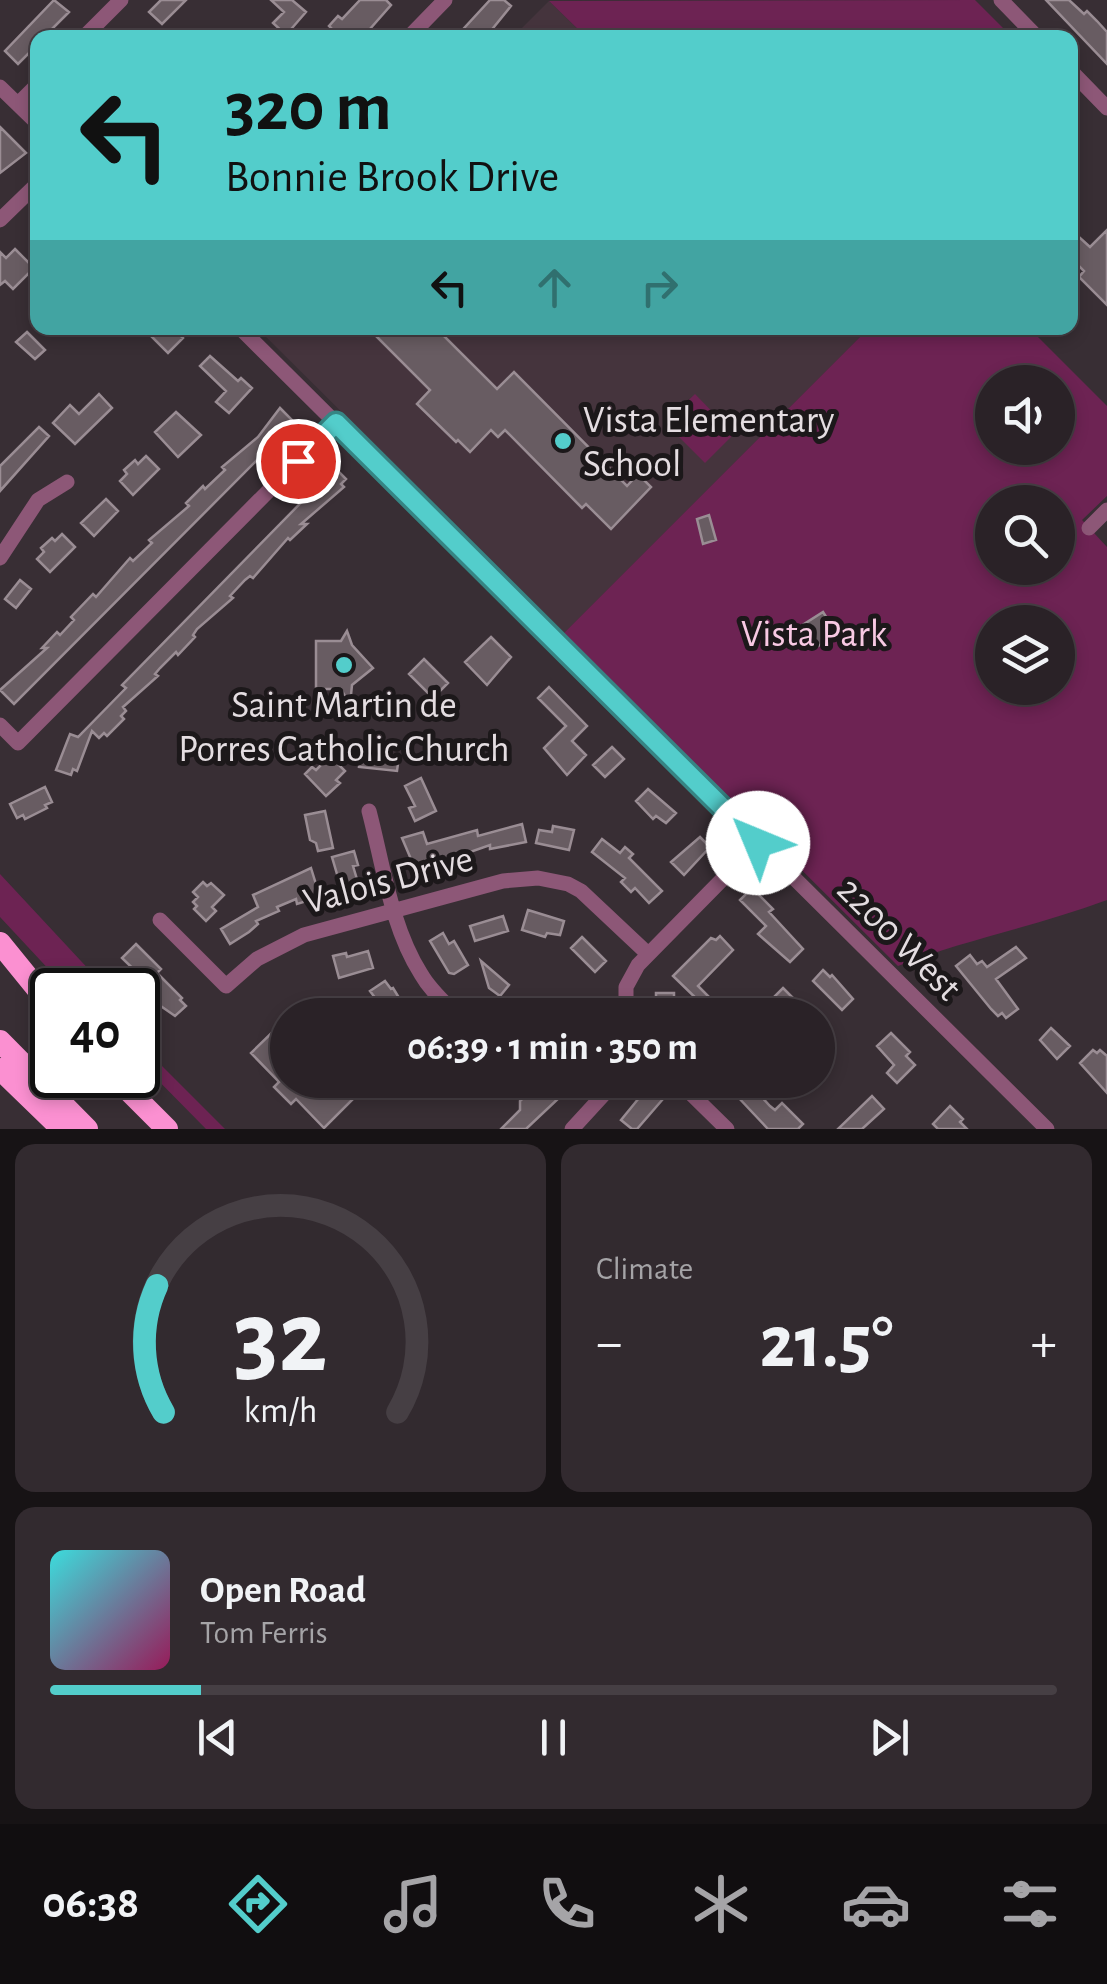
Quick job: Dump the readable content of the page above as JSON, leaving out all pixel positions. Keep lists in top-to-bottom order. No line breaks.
{"streets":{"street":["Valois Drive","2200 West"]},"parks":["Vista Park"],"places":["Vista Elementary School","Saint Martin de Porres Catholic Church"],"page":{"turn":["320 m","Bonnie Brook Drive"],"limit":"40","trip":"06:39 · 1 min · 350 m","tile":"Climate","heat":["−","21.5°","+"],"song":["Open Road","Tom Ferris"],"tabs":"06:38","gauge":["32","km/h"]}}
